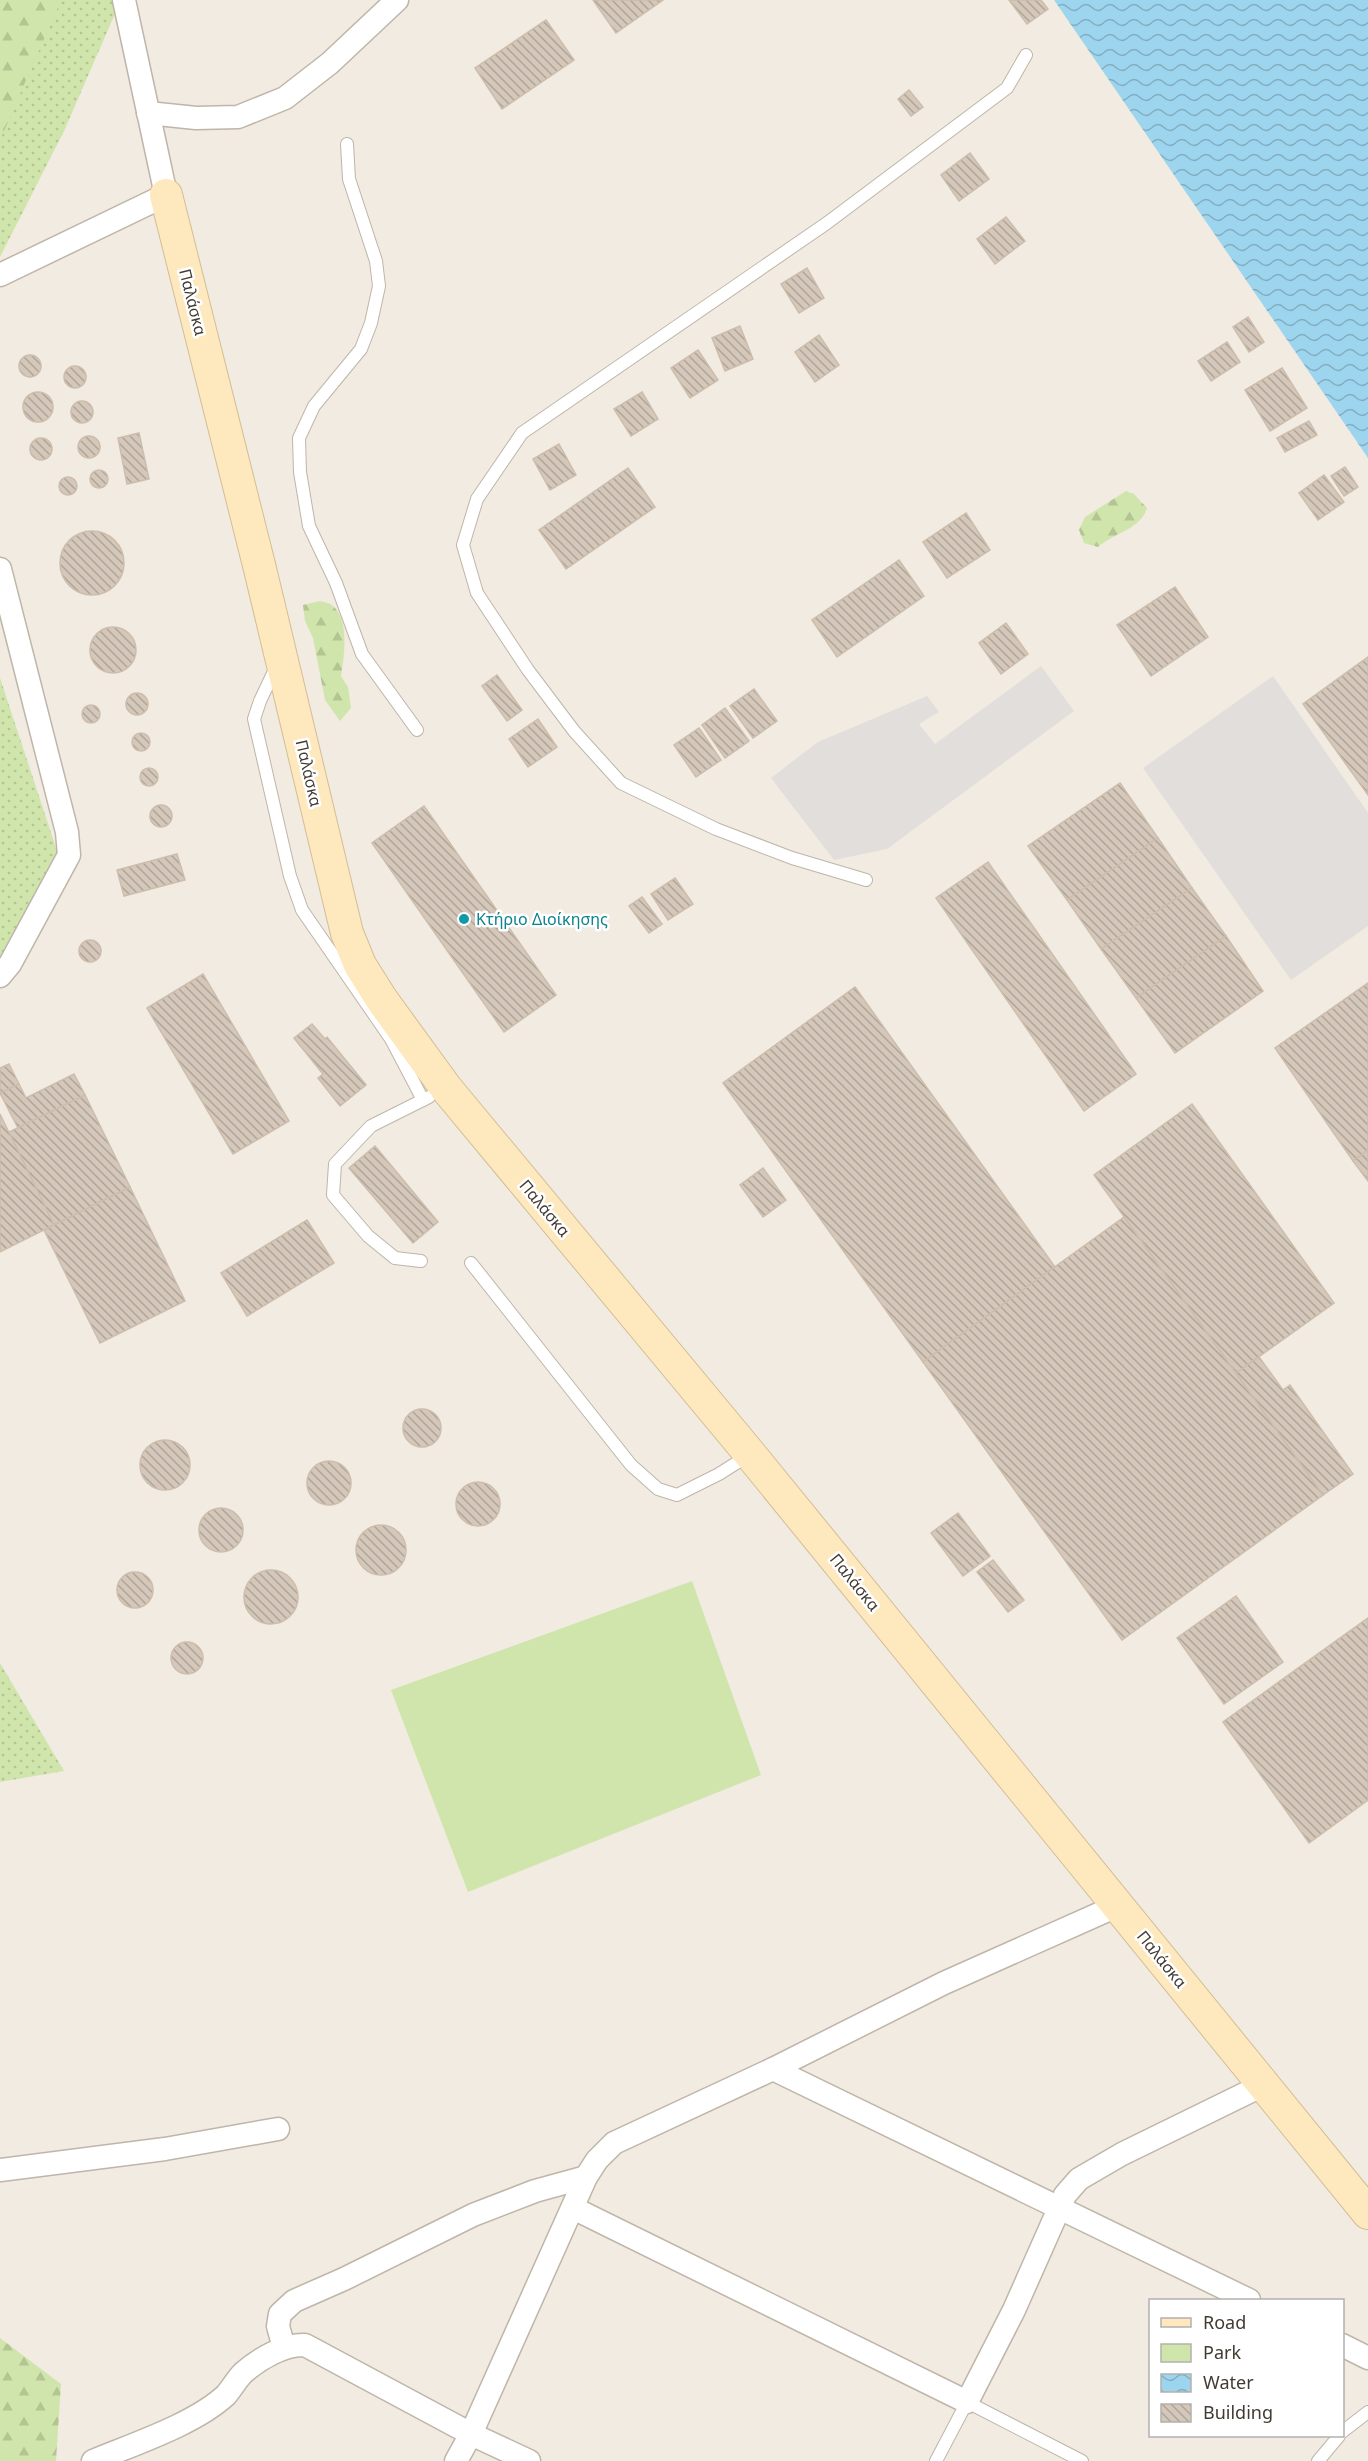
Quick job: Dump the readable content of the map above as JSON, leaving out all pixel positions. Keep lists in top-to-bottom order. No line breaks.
{"streets":{"street":["Παλάσκα"]},"places":["Κτήριο Διοίκησης"],"legend":["Road","Park","Water","Building"]}
